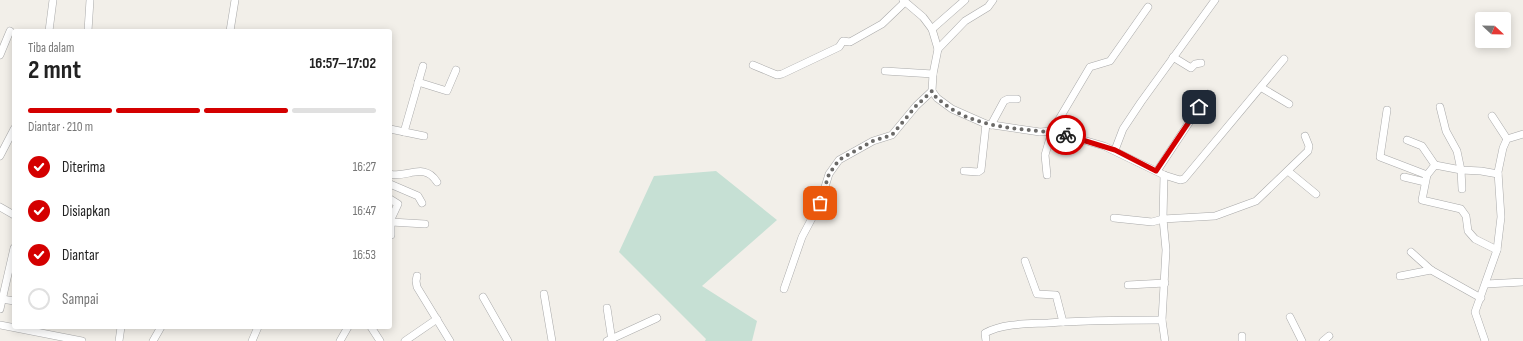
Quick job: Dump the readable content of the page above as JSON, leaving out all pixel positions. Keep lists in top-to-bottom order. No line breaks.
{"north":"right","page":{"heading":["2 mnt","Tiba dalam","16:57–17:02"],"bar":"Diantar · 210 m","list":[["Diterima","16:27"],["Disiapkan","16:47"],["Diantar","16:53"],"Sampai"]}}
